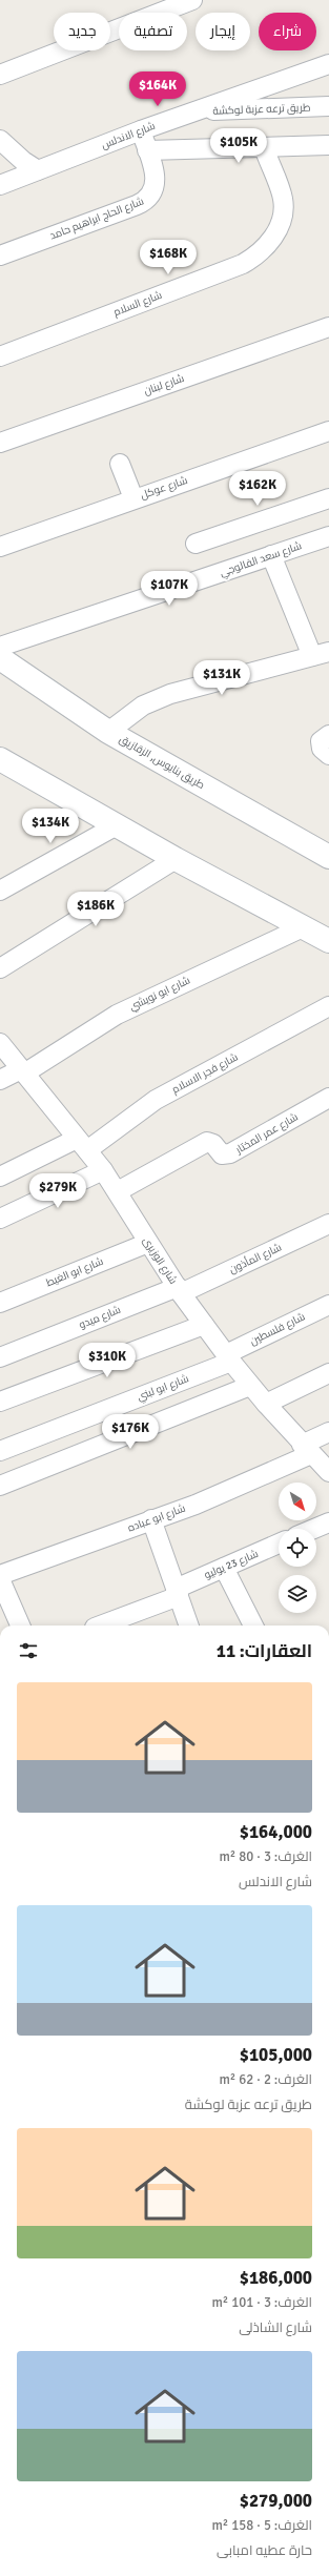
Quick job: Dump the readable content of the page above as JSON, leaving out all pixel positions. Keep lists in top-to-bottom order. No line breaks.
{"streets":{"main road":["طريق بنايوس, الزقازيق"],"street":["طريق ترعه عزبة لوكشة","شارع الاندلس","شارع الحاج ابراهيم حامد","شارع السلام","شارع لبنان","شارع عوكل","شارع سعد الفالوجي","شارع ابو نويشي","شارع فجر الاسلام","شارع عمر المختار","شارع المأذون","شارع الوزيرى","شارع ابو الغيط","شارع ميدو","شارع فلسطين","شارع ابو لبني","شارع ابو عباده","شارع 23 يوليو"]},"crossings":[["طريق ترعه عزبة لوكشة","شارع الاندلس"],["شارع الاندلس","شارع الحاج ابراهيم حامد"],["شارع ابو نويشي","شارع الوزيرى"],["شارع فجر الاسلام","شارع الوزيرى"],["شارع عمر المختار","شارع الوزيرى"],["شارع المأذون","شارع الوزيرى"],["شارع المأذون","شارع ميدو"],["شارع الوزيرى","شارع ابو الغيط"],["شارع الوزيرى","شارع ميدو"],["شارع الوزيرى","شارع فلسطين"],["شارع الوزيرى","شارع ابو لبني"],["شارع الوزيرى","شارع ابو عباده"],["شارع فلسطين","شارع ابو لبني"]],"north":"bottom right","page":{"chip":["شراء","إيجار","تصفية","جديد"],"price":["$164K","$105K","$168K","$162K","$107K","$131K","$134K","$186K","$279K","$310K","$176K"],"heading":"العقارات: 11","list":[{"name":"$164,000","note":"الغرف: 3 · 80 m² · شارع الاندلس"},{"name":"$105,000","note":"الغرف: 2 · 62 m² · طريق ترعه عزبة لوكشة"},{"name":"$186,000","note":"الغرف: 3 · 101 m² · شارع الشاذلى"},{"name":"$279,000","note":"الغرف: 5 · 158 m² · حارة عطيه امبابى"}]}}
